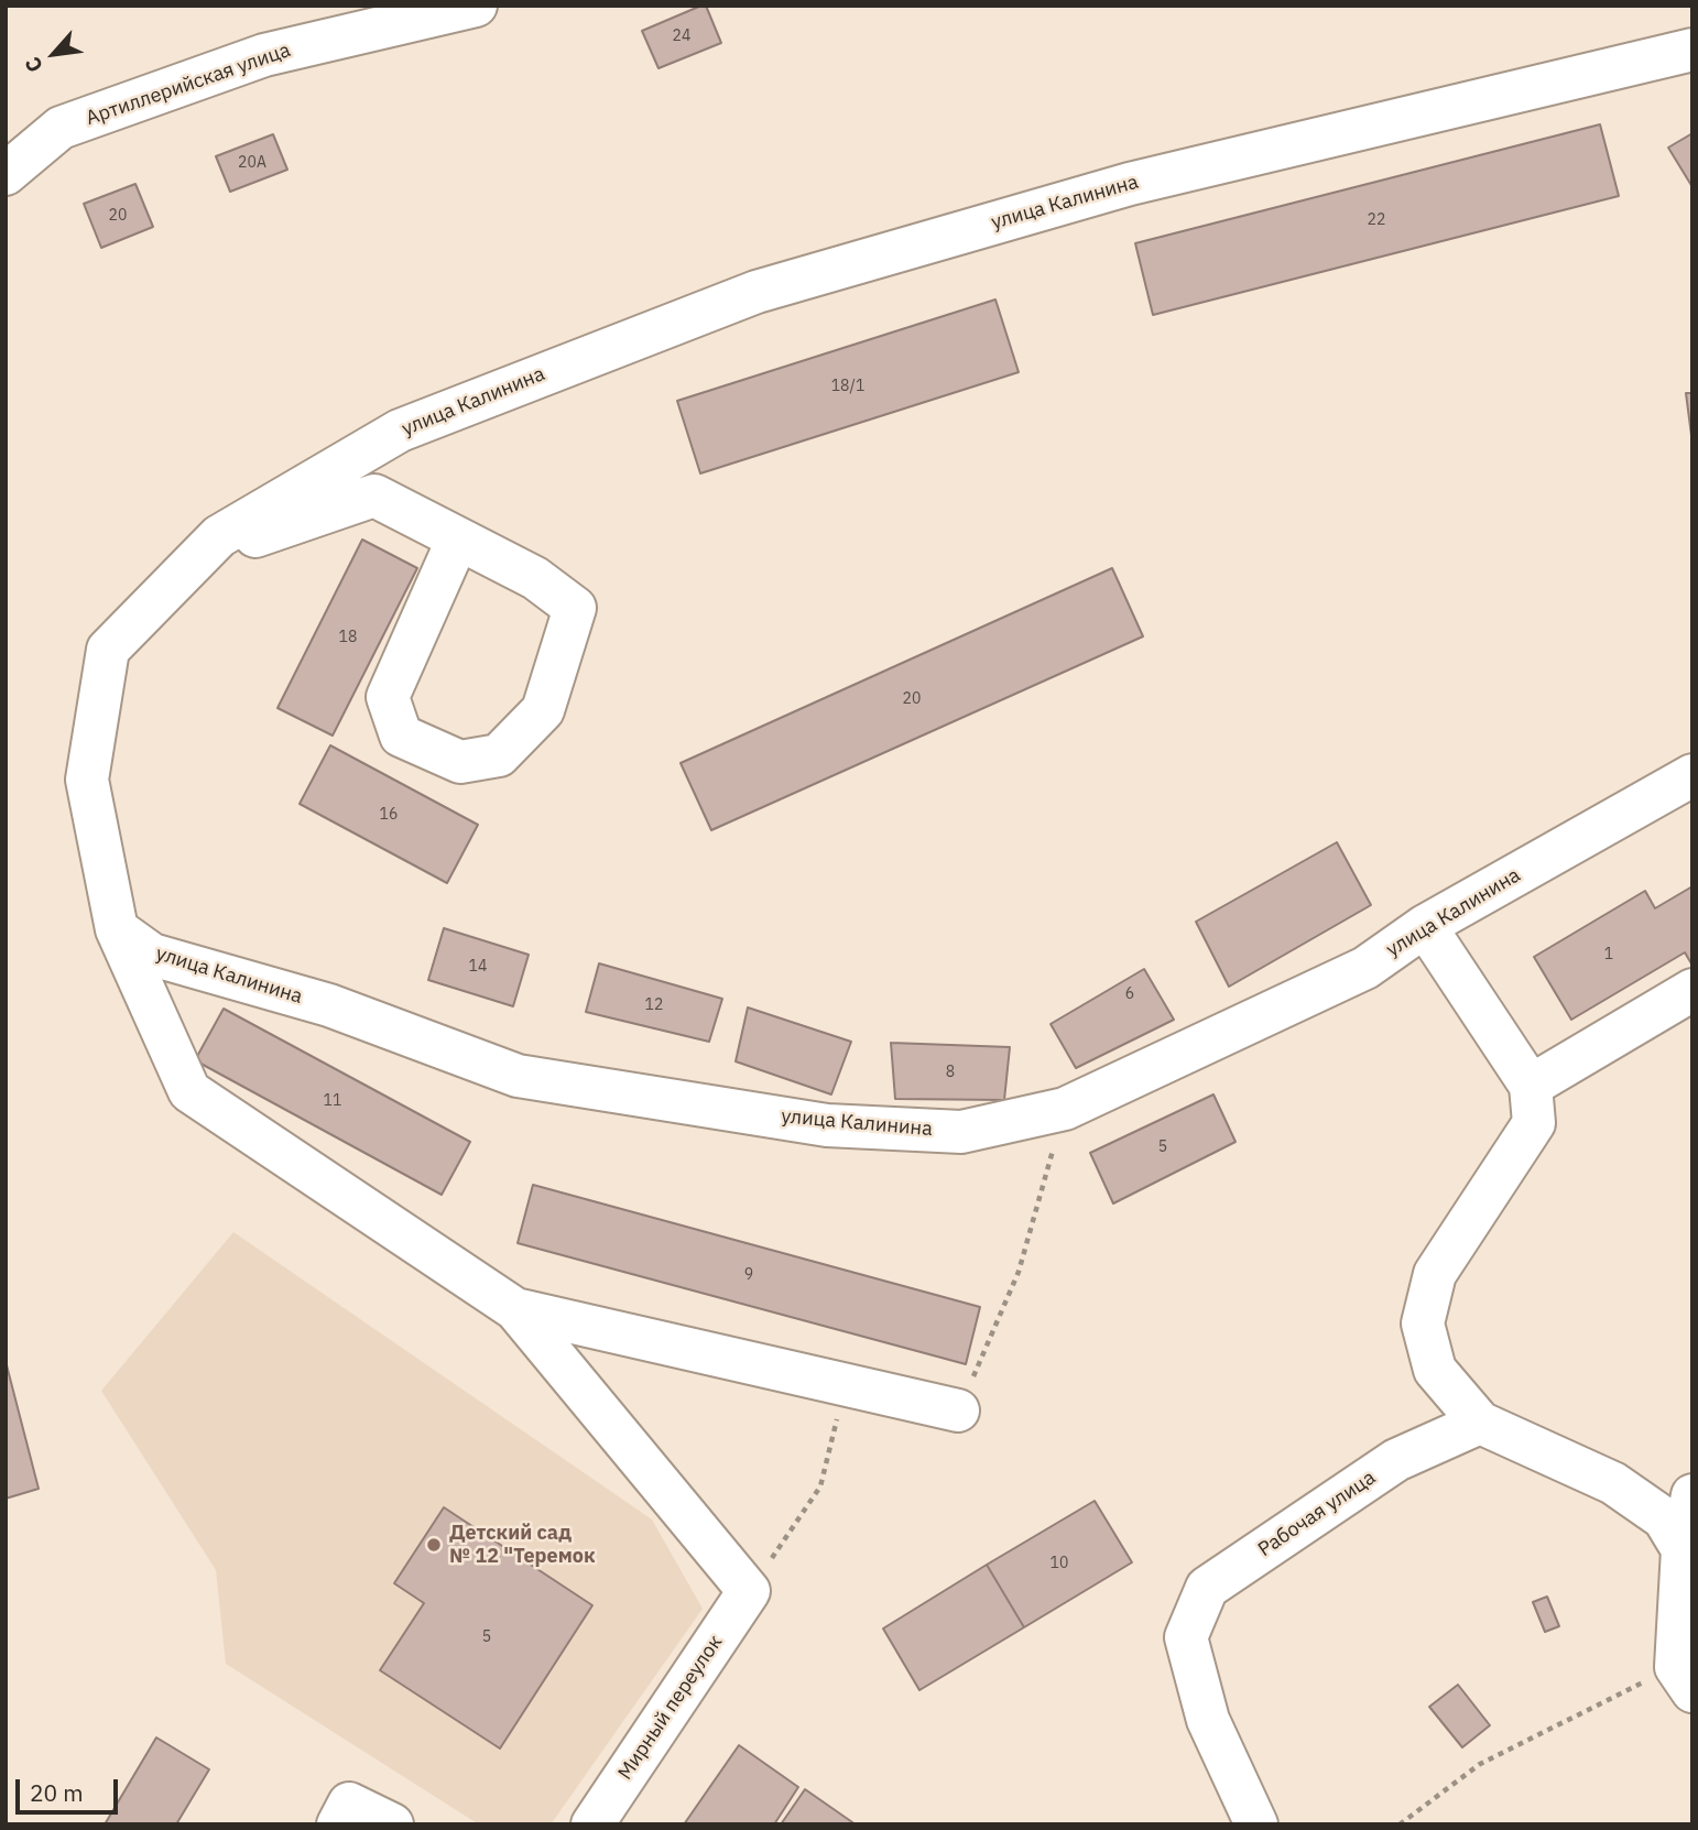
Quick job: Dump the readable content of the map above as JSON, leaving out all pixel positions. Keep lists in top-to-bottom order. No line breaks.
{"streets":{"street":["Артиллерийская улица","улица Калинина","Рабочая улица","Мирный переулок"]},"places":["Детский сад № 12 \"Теремок"],"house_numbers":["24","20А","20","22","18/1","18","20","16","1","14","6","12","8","11","5","9","10","5"],"scale_bar":"20 m","north":"bottom left"}
